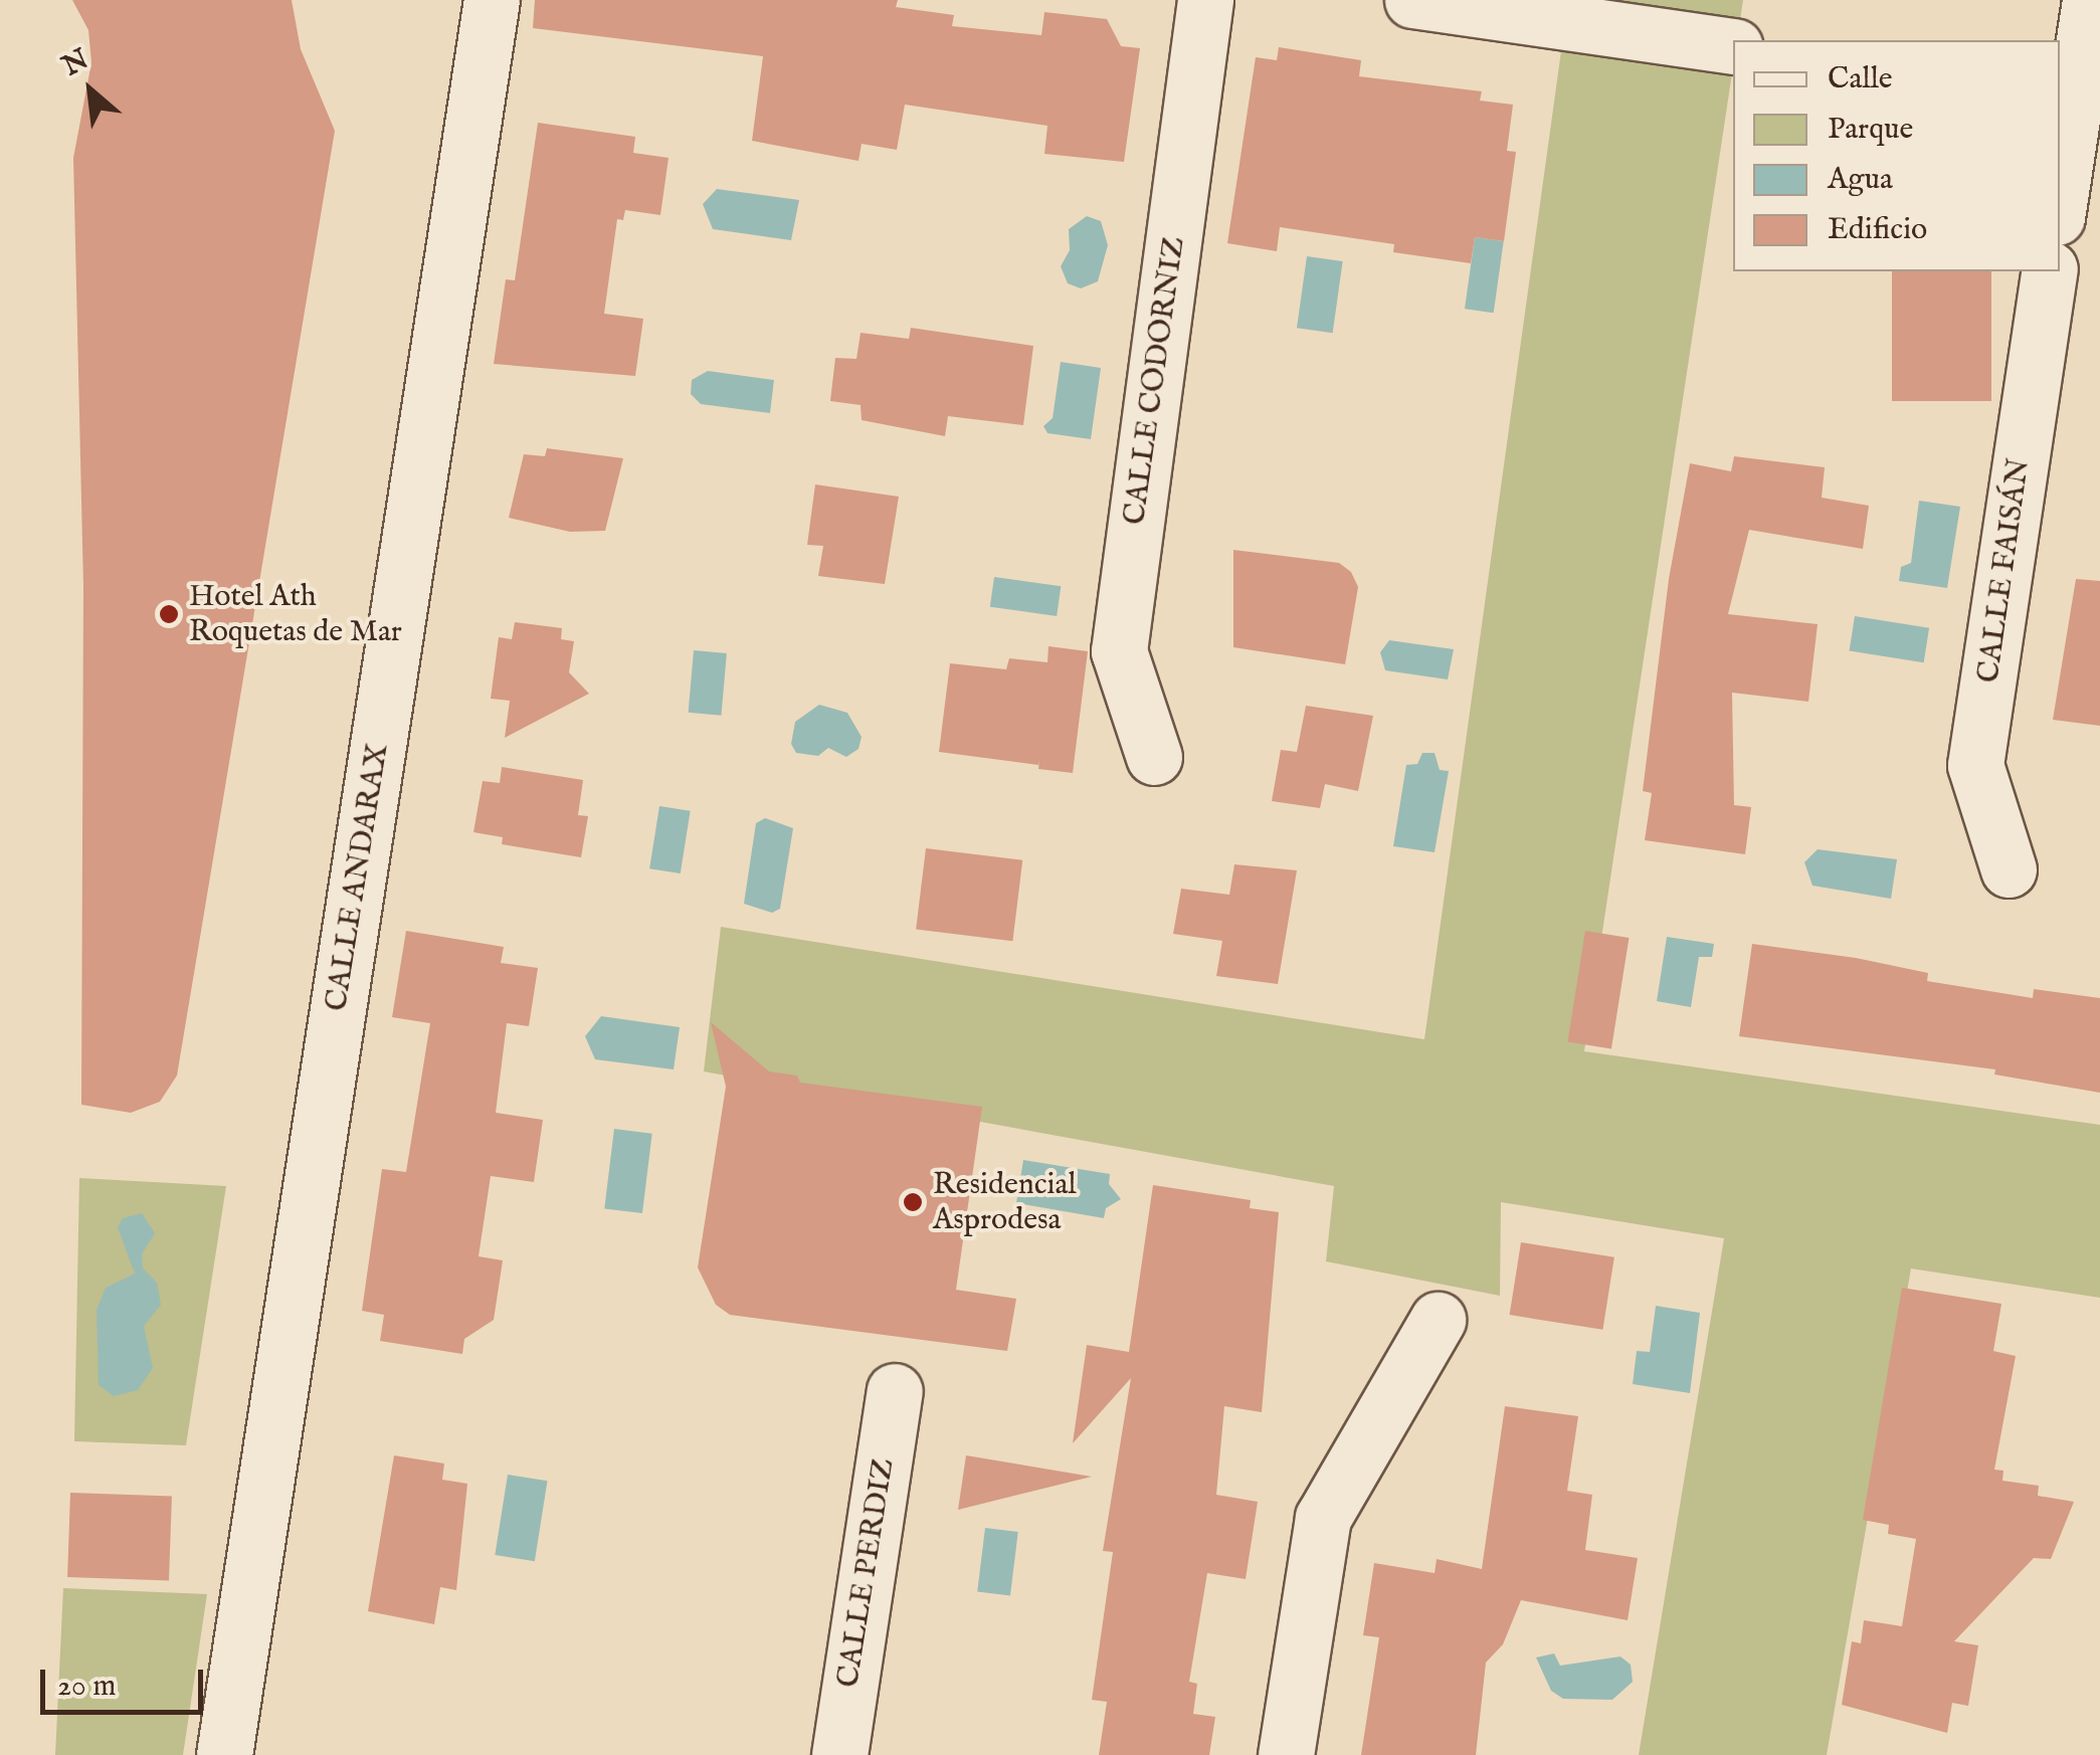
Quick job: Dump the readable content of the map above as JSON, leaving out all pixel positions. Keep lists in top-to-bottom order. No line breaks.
{"streets":{"street":["CALLE CODORNIZ","CALLE FAISÁN","CALLE ANDARAX","CALLE PERDIZ"]},"places":["Hotel Ath Roquetas de Mar","Residencial Asprodesa"],"legend":["Calle","Parque","Agua","Edificio"],"scale_bar":"20 m","north":"top left"}
